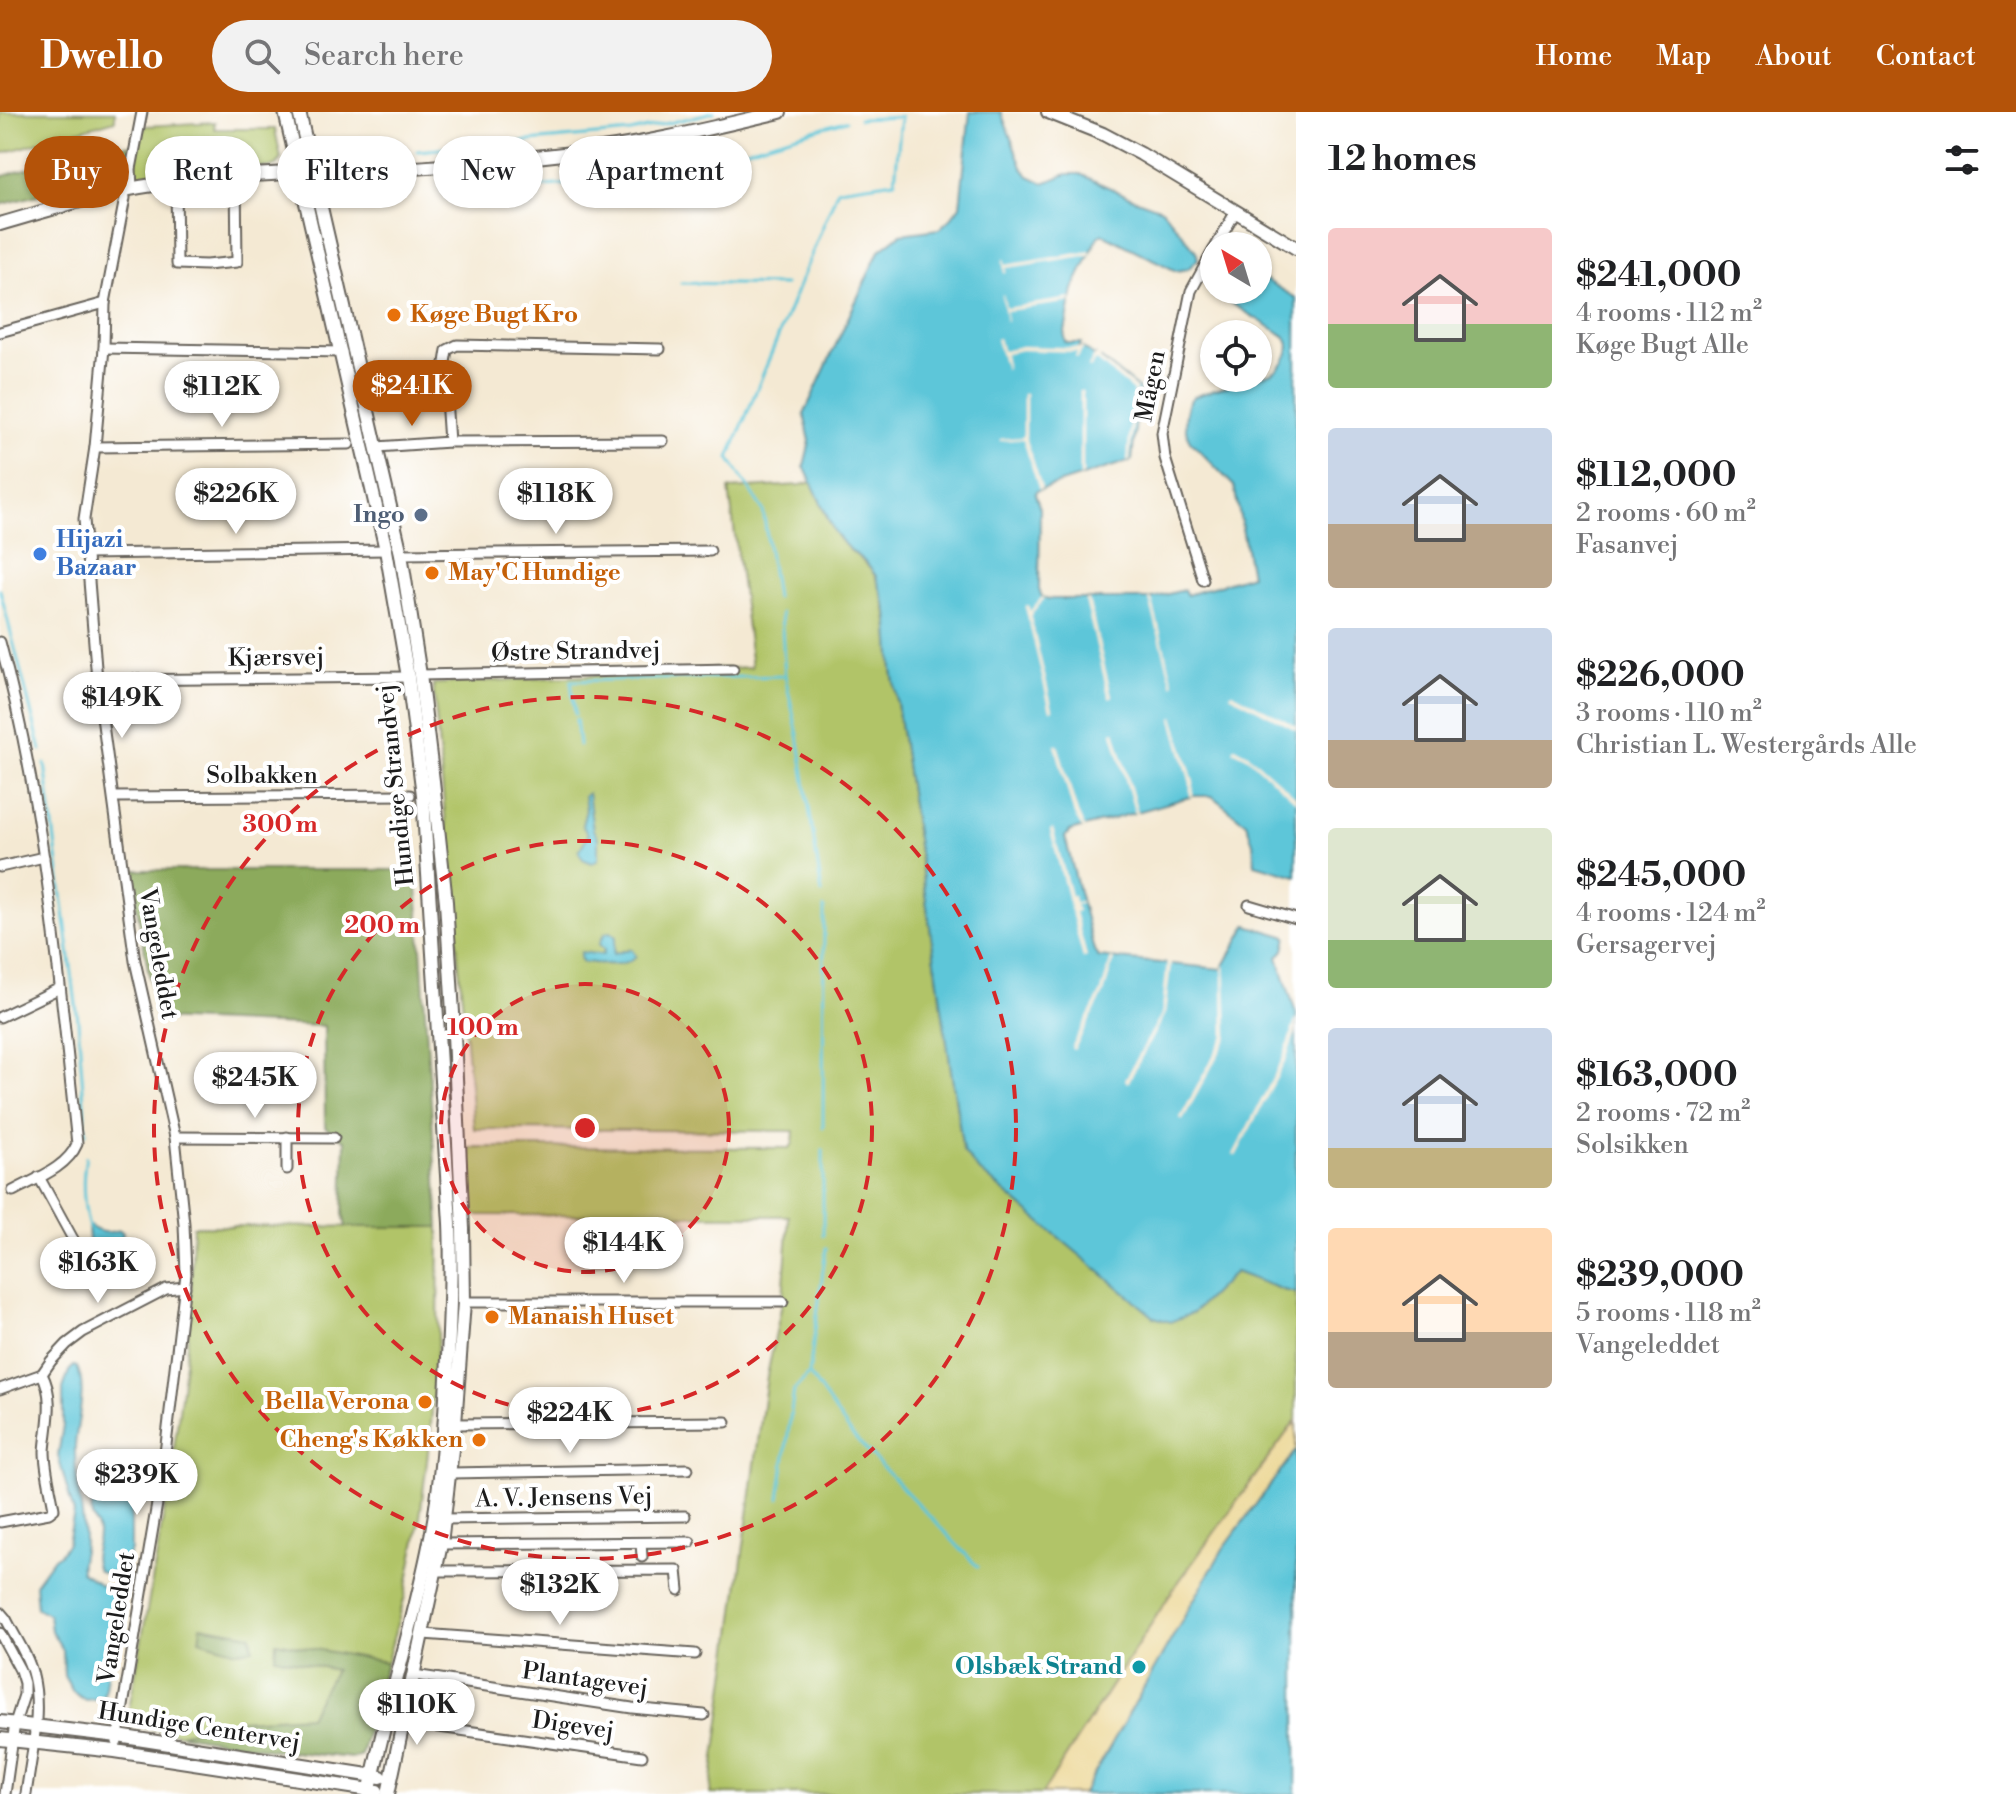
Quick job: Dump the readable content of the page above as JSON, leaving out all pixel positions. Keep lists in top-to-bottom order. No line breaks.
{"streets":{"main road":["Hundige Strandvej","Hundige Centervej"],"street":["Mågen","Østre Strandvej","Kjærsvej","Solbakken","Vangeleddet","A. V. Jensens Vej","Plantagevej","Digevej"]},"crossings":[["Østre Strandvej","Kjærsvej"],["Østre Strandvej","Hundige Strandvej"],["Kjærsvej","Hundige Strandvej"],["Kjærsvej","Vangeleddet"],["Solbakken","Vangeleddet"],["Hundige Strandvej","A. V. Jensens Vej"],["Hundige Strandvej","Plantagevej"],["Hundige Strandvej","Digevej"],["Hundige Strandvej","Hundige Centervej"],["Vangeleddet","Hundige Centervej"]],"places":["Køge Bugt Kro","Ingo","Hijazi Bazaar","May'C Hundige","Manaish Huset","Bella Verona","Cheng's Køkken","Olsbæk Strand"],"north":"top left","page":{"header":"Dwello","search":"Search here","nav":["Home","Map","About","Contact"],"heading":"12 homes","chip":["Buy","Rent","Filters","New","Apartment"],"list":[{"name":"$241,000","note":"4 rooms · 112 m² · Køge Bugt Alle"},{"name":"$112,000","note":"2 rooms · 60 m² · Fasanvej"},{"name":"$226,000","note":"3 rooms · 110 m² · Christian L. Westergårds Alle"},{"name":"$245,000","note":"4 rooms · 124 m² · Gersagervej"},{"name":"$163,000","note":"2 rooms · 72 m² · Solsikken"},{"name":"$239,000","note":"5 rooms · 118 m² · Vangeleddet"}],"price":["$241K","$112K","$226K","$118K","$149K","$245K","$144K","$163K","$224K","$239K","$132K","$110K"]},"rings":["300 m","200 m","100 m"]}
